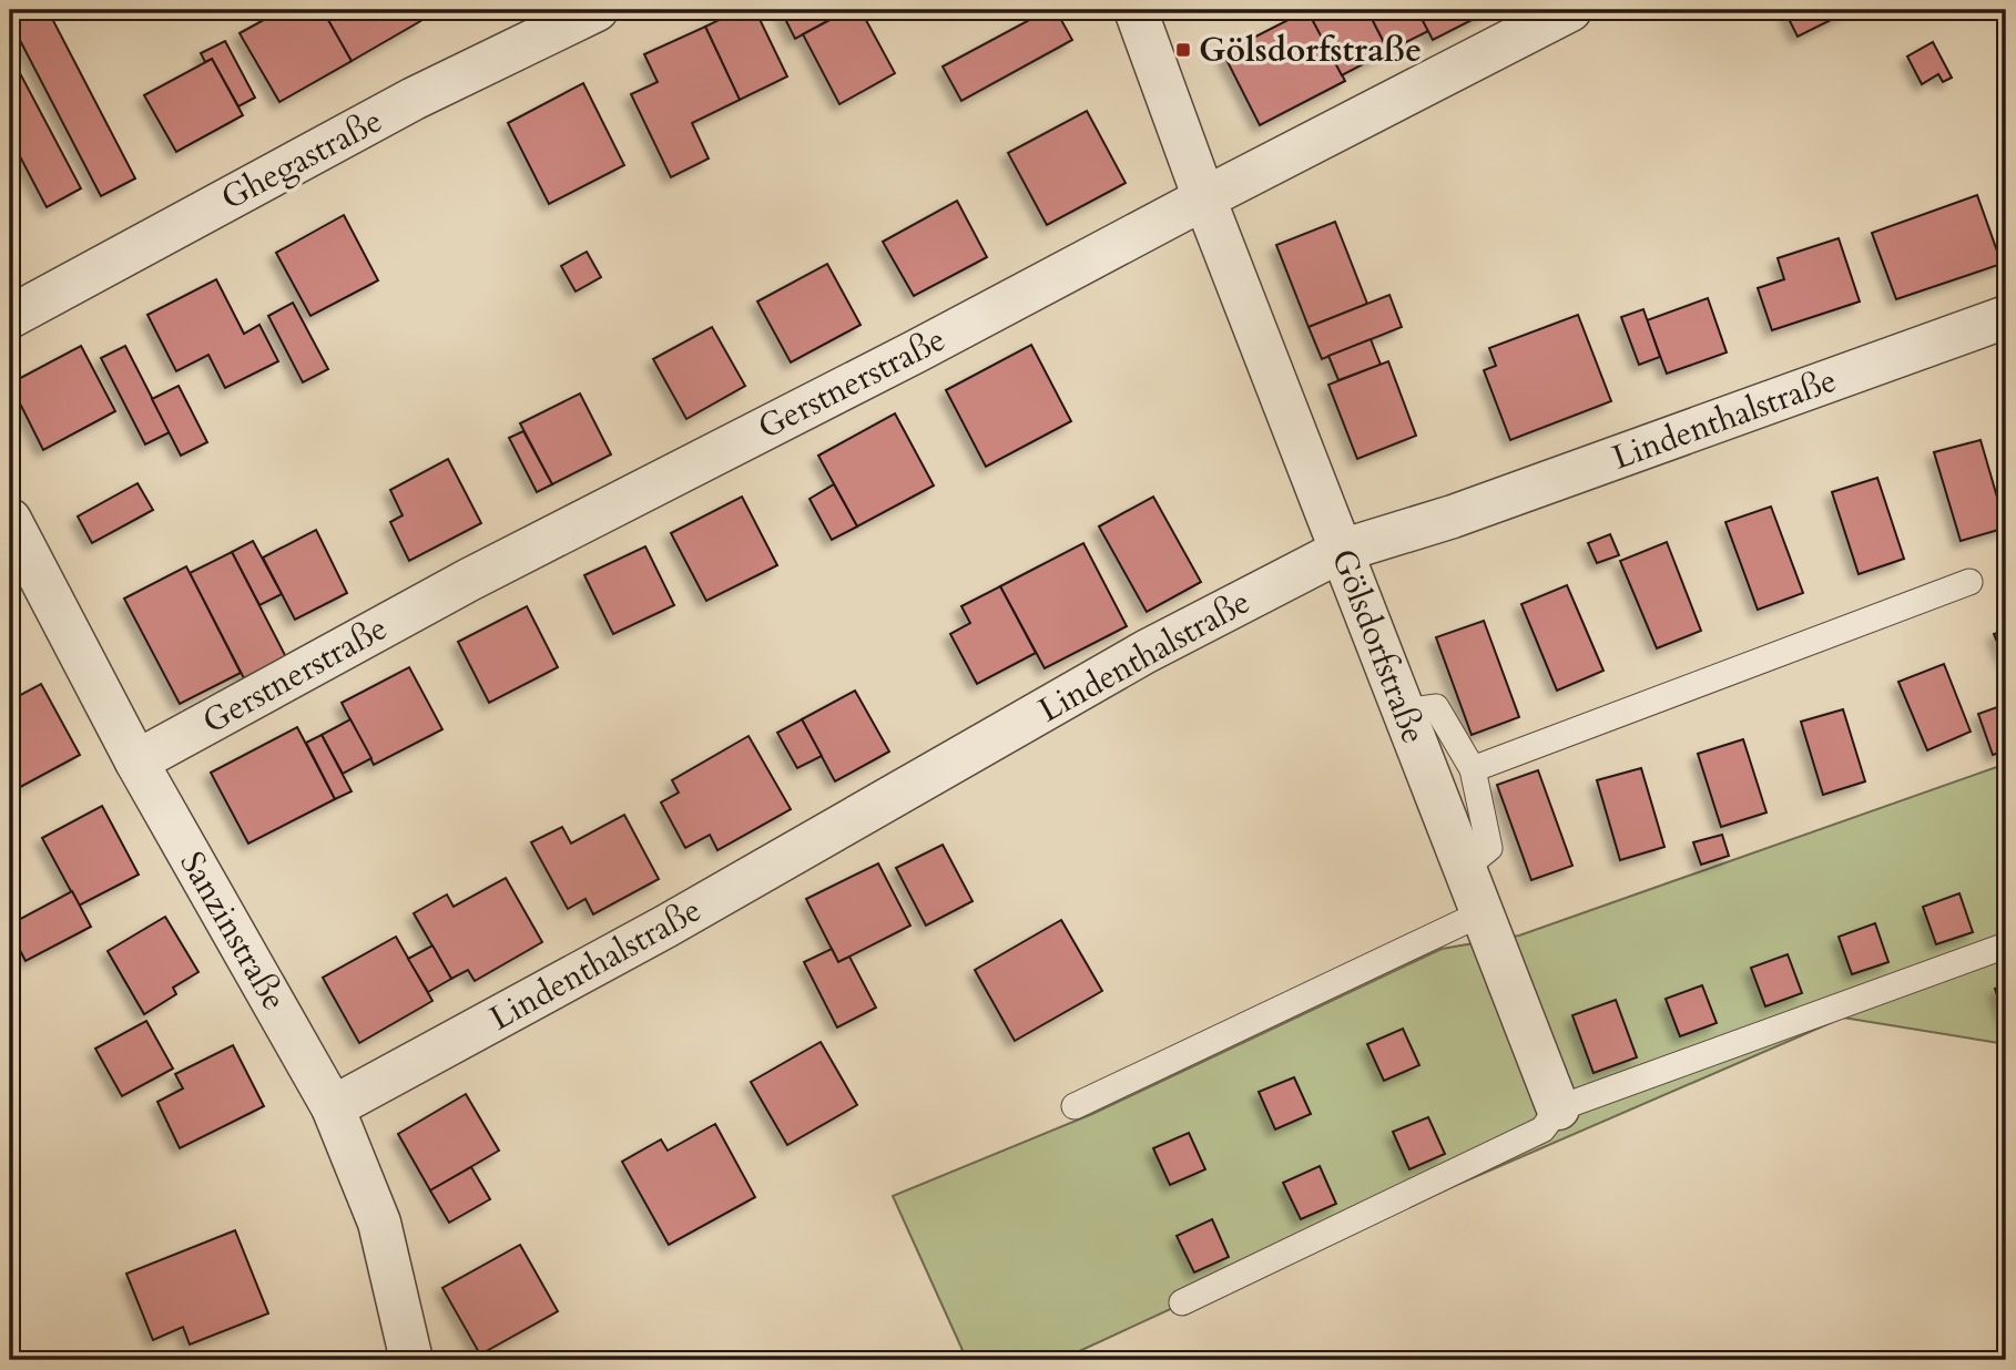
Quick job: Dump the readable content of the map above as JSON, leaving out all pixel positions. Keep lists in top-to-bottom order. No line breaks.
{"streets":{"street":["Ghegastraße","Gerstnerstraße","Lindenthalstraße","Gölsdorfstraße","Sanzinstraße"]},"crossings":[["Gerstnerstraße","Gölsdorfstraße"],["Gerstnerstraße","Sanzinstraße"],["Lindenthalstraße","Gölsdorfstraße"],["Lindenthalstraße","Sanzinstraße"]],"places":{"transit":["Gölsdorfstraße"]}}
